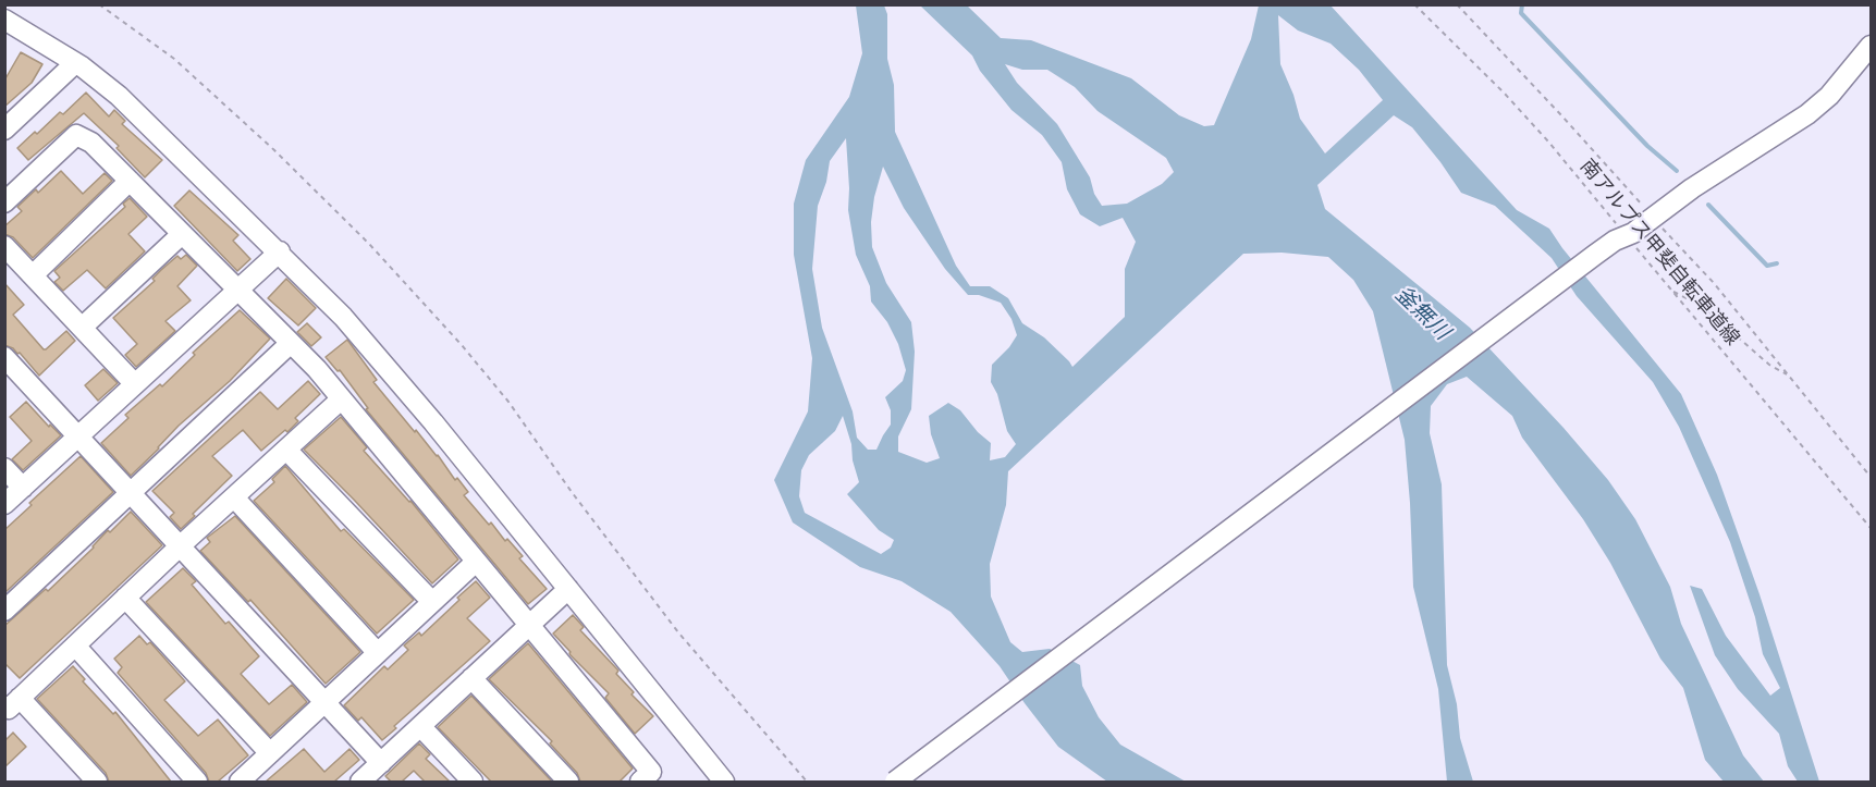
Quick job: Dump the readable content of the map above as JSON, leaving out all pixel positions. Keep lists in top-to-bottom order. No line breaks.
{"streets":{"path":["南アルプス甲斐自転車道線"]},"water":["釜無川"]}
